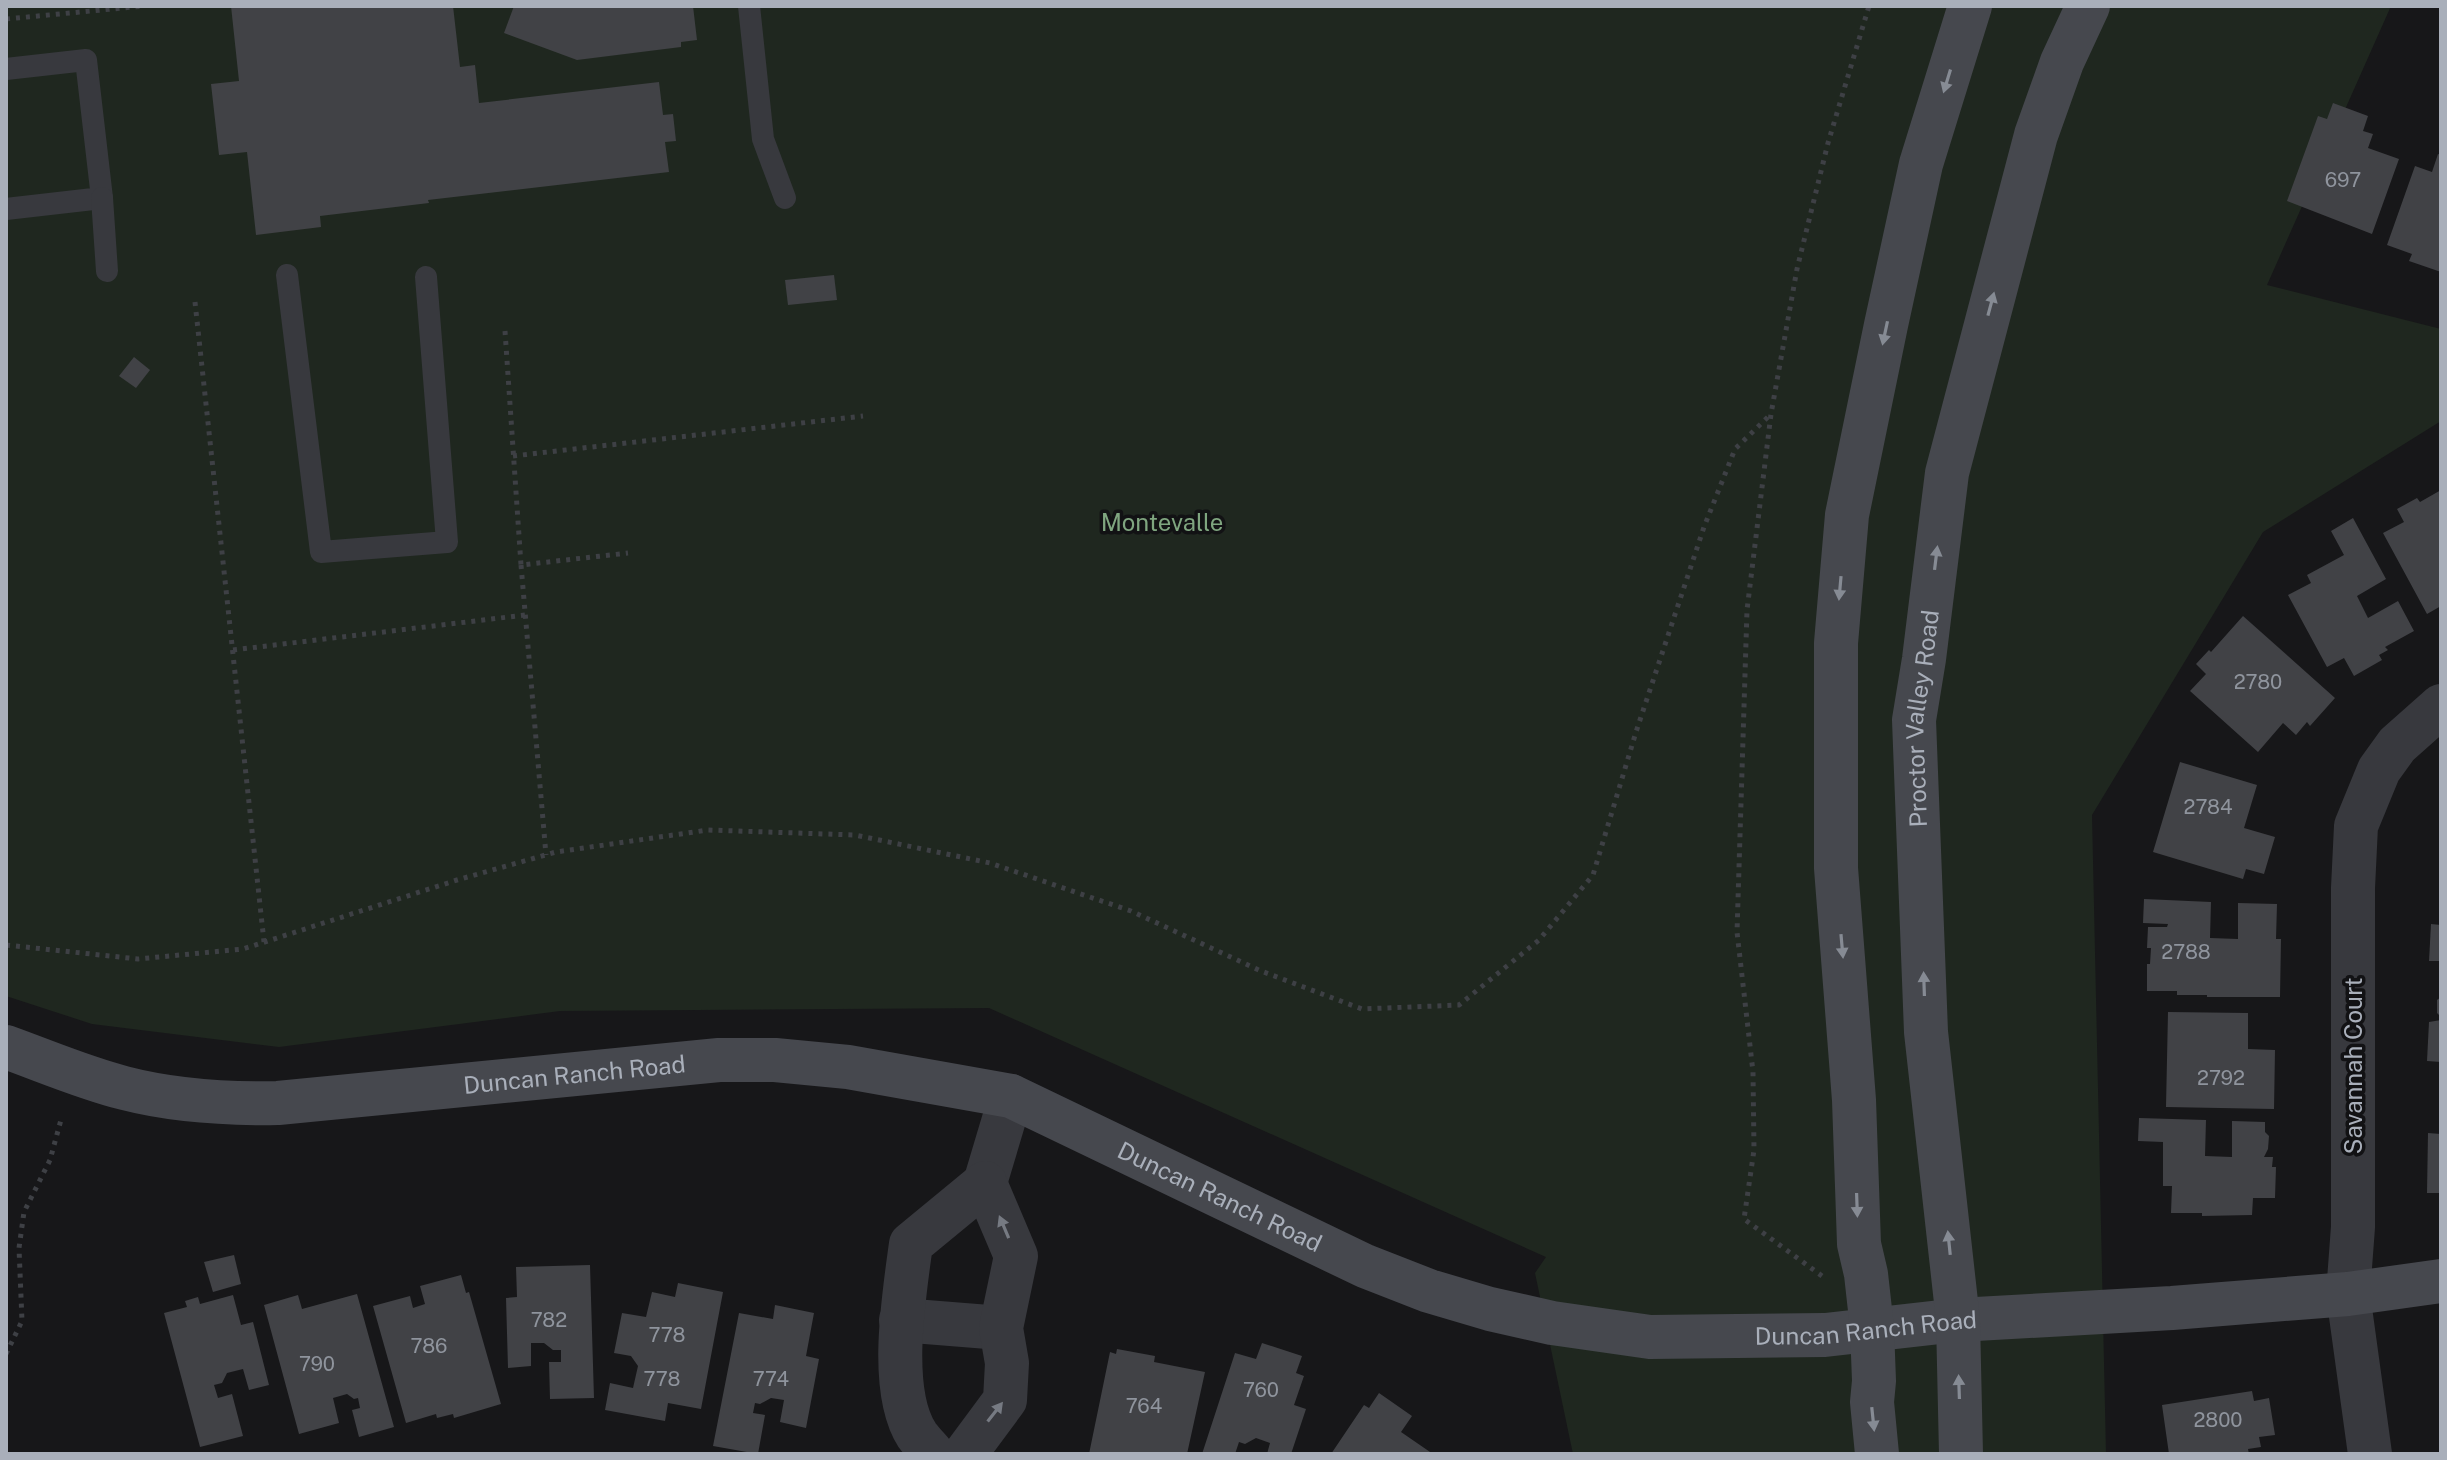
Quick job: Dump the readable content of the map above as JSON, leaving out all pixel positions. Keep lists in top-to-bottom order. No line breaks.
{"streets":{"street":["Proctor Valley Road","Savannah Court","Duncan Ranch Road"]},"crossings":[["Proctor Valley Road","Duncan Ranch Road"],["Savannah Court","Duncan Ranch Road"]],"parks":["Montevalle"],"house_numbers":["697","2780","2784","2788","2792","782","778","786","790","778","774","760","764","2800"]}
